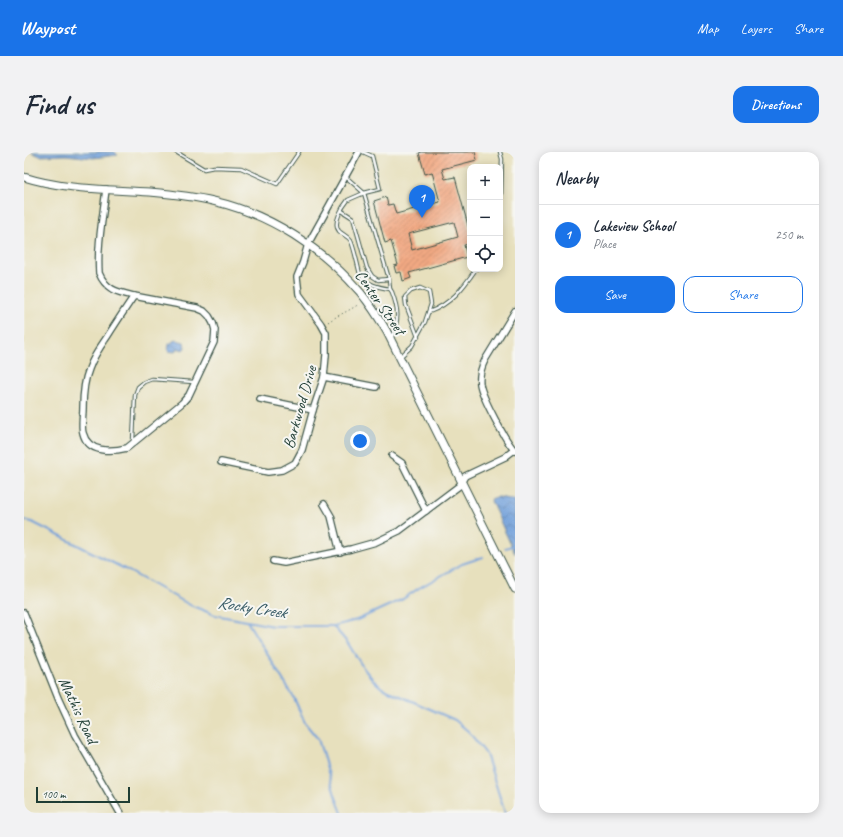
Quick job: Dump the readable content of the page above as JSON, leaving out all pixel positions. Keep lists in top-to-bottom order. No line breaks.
{"streets":{"street":["Center Street","Barkwood Drive","Mathis Road"]},"crossings":[["Center Street","Barkwood Drive"]],"water":["Rocky Creek"],"scale_bar":"100 m","page":{"header":"Waypost","nav":["Map","Layers","Share"],"buttons":["Directions",["Save","Share"]],"title":"Find us","heading":"Nearby","map_buttons":["+","−"],"pins":"1","list":[{"mark":"1","name":"Lakeview School","note":"Place","value":"250 m"}],"scale":"100 m"}}
